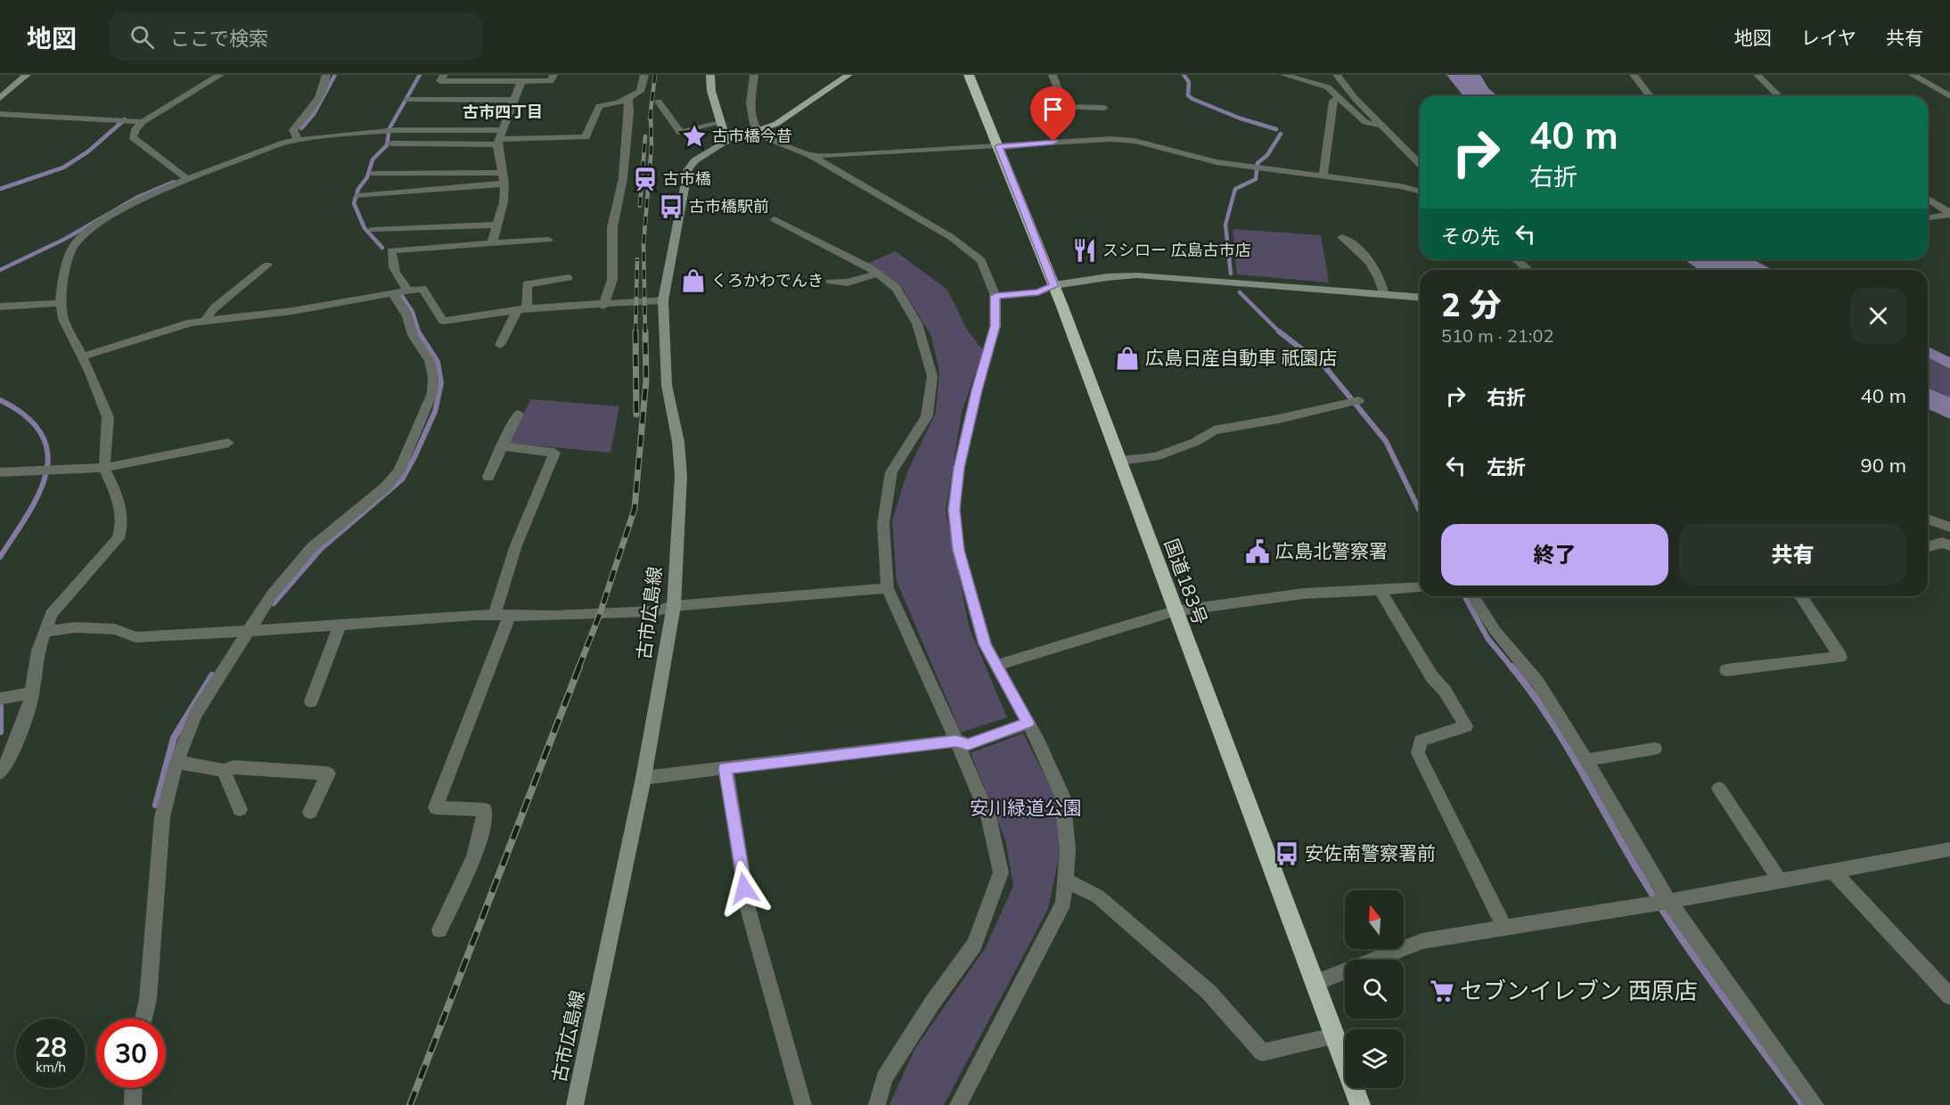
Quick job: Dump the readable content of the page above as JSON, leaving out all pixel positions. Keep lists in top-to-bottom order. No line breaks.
{"streets":{"highway":["国道183号"],"main road":["古市広島線"]},"districts":["古市四丁目"],"parks":["安川緑道公園"],"places":{"place":["古市橋今昔"],"station":["古市橋"],"bus stop":["古市橋駅前","安佐南警察署前"],"restaurant":["スシロー 広島古市店"],"shop":["くろかわでんき","広島日産自動車 祇園店"],"public building":["広島北警察署"],"supermarket":["セブンイレブン 西原店"]},"north":"top","page":{"header":"地図","search":"ここで検索","nav":["地図","レイヤ","共有"],"turn":["40 m","右折"],"then":"その先","heading":["2 分","510 m · 21:02"],"list":[{"name":"右折","value":"40 m"},{"name":"左折","value":"90 m"}],"buttons":["終了","共有"],"speed":"28 km/h","limit":"30"}}
